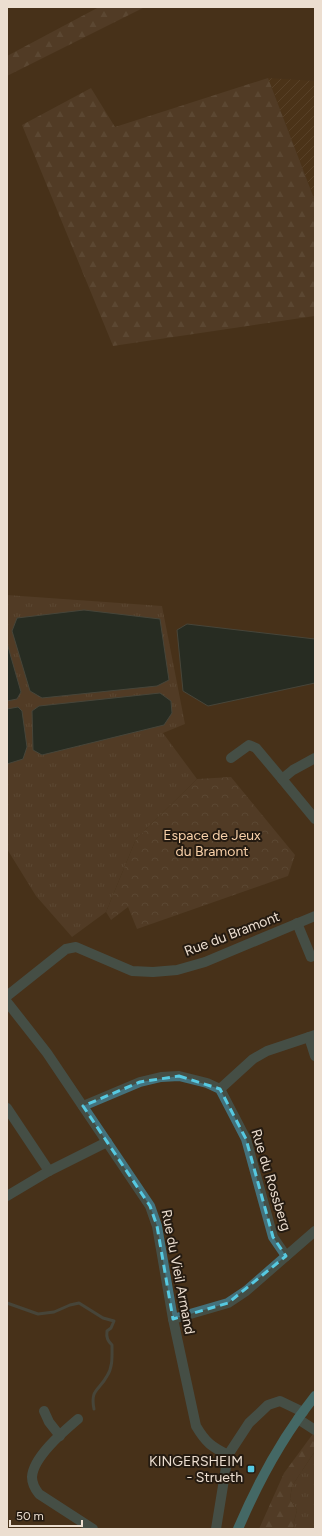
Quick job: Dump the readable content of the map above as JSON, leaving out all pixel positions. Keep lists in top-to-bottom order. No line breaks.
{"streets":{"street":["Rue du Bramont","Rue du Rossberg","Rue du Vieil Armand"]},"parks":["Espace de Jeux du Bramont"],"places":{"transit":["KINGERSHEIM - Strueth"]},"scale_bar":"50 m"}
